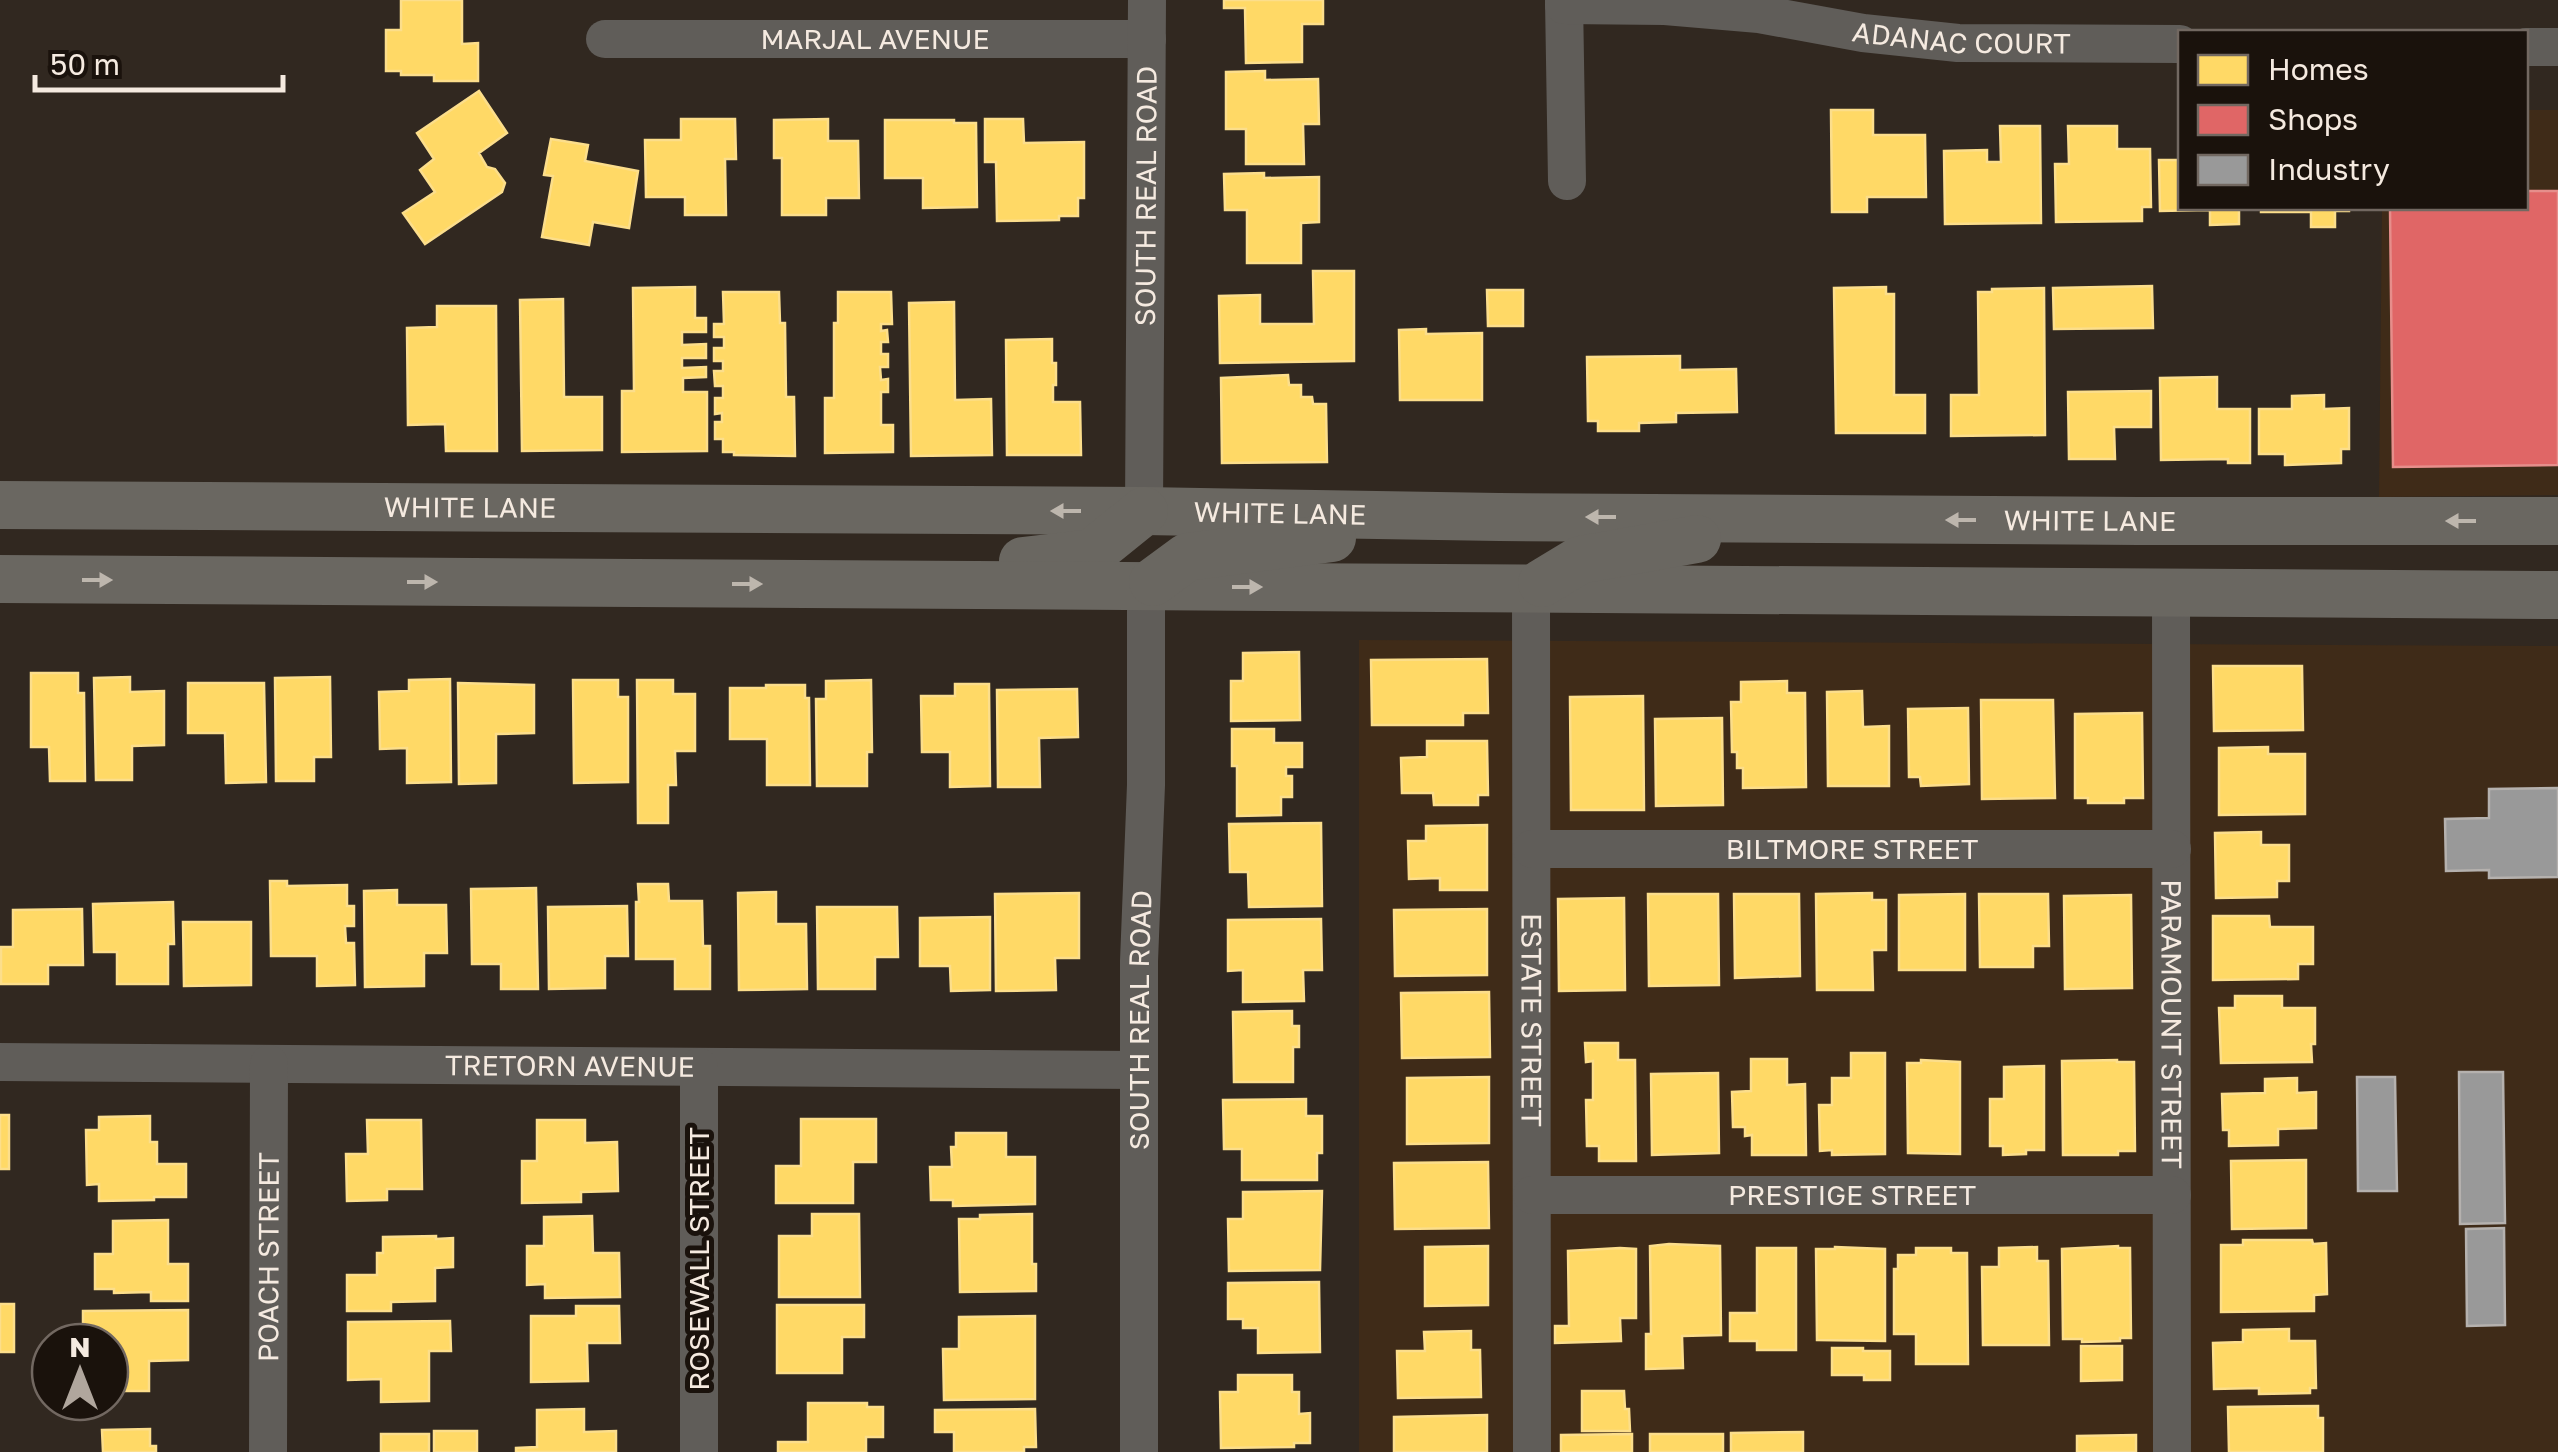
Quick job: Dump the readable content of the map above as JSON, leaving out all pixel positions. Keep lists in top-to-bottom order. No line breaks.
{"streets":{"main road":["WHITE LANE"],"street":["ADANAC COURT","MARJAL AVENUE","SOUTH REAL ROAD","BILTMORE STREET","ESTATE STREET","PARAMOUNT STREET","TRETORN AVENUE","PRESTIGE STREET","POACH STREET","ROSEWALL STREET"]},"crossings":[["MARJAL AVENUE","SOUTH REAL ROAD"],["SOUTH REAL ROAD","WHITE LANE"],["SOUTH REAL ROAD","TRETORN AVENUE"],["BILTMORE STREET","ESTATE STREET"],["BILTMORE STREET","PARAMOUNT STREET"],["ESTATE STREET","PRESTIGE STREET"],["PARAMOUNT STREET","PRESTIGE STREET"],["TRETORN AVENUE","POACH STREET"],["TRETORN AVENUE","ROSEWALL STREET"]],"legend":["Homes","Shops","Industry"],"scale_bar":"50 m","north":"top"}
